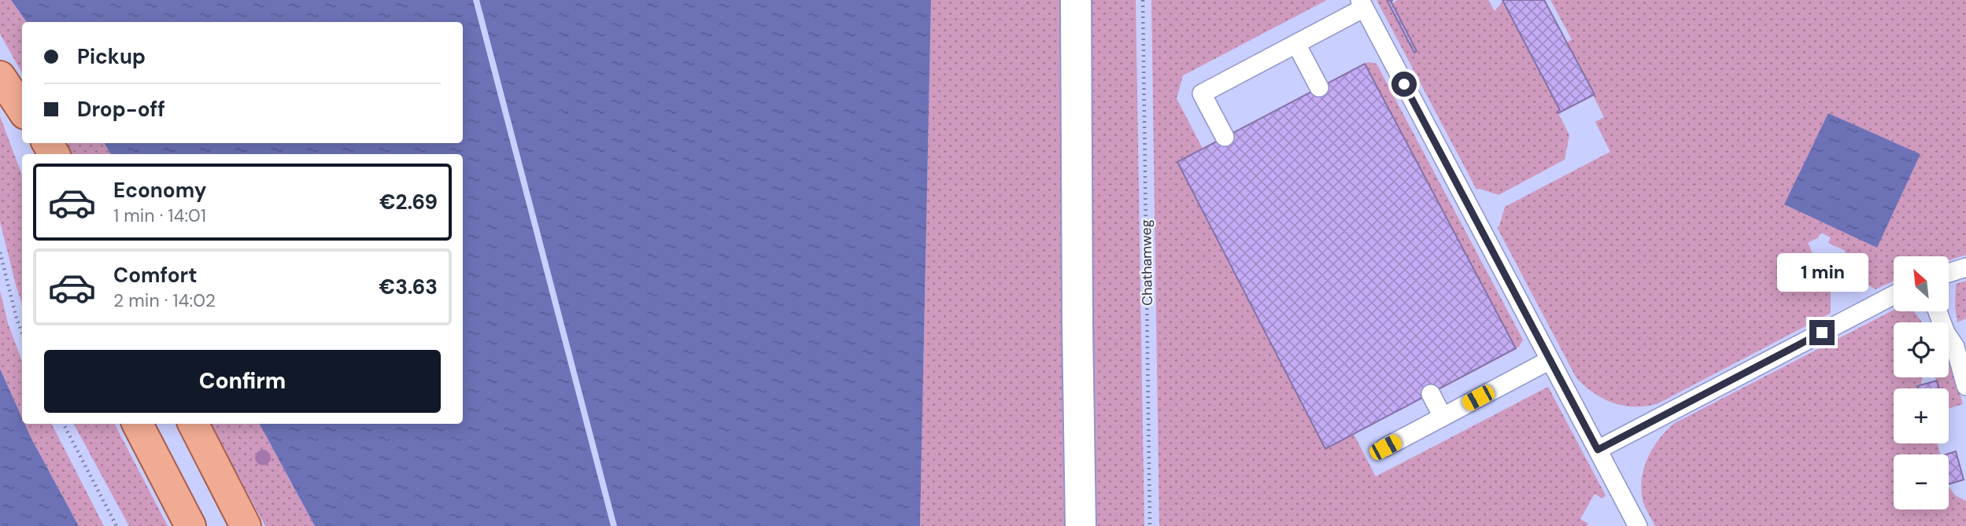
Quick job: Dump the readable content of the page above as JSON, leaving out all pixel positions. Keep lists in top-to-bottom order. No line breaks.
{"streets":{"path":["Chathamweg"]},"north":"top left","page":{"banner":["Pickup","Drop-off"],"list":[{"name":"Economy","note":"1 min · 14:01","value":"€2.69"},{"name":"Comfort","note":"2 min · 14:02","value":"€3.63"}],"bubble":"1 min","map_buttons":["+","−"],"buttons":"Confirm"}}
